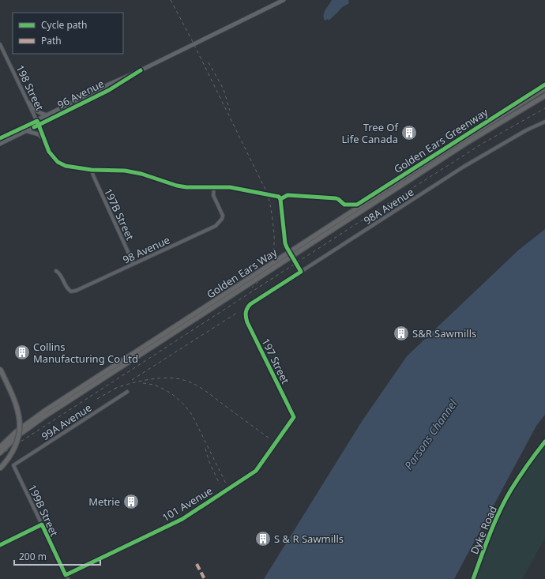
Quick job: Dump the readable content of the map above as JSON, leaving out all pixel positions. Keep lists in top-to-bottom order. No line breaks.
{"streets":{"highway":["Golden Ears Way"],"main road":["96 Avenue"],"street":["198 Street","98A Avenue","197B Street","98 Avenue","197 Street","99A Avenue","101 Avenue","199B Street","Dyke Road"],"cycle path":["Golden Ears Greenway"]},"crossings":[["198 Street","96 Avenue"],["198 Street","197B Street"],["198 Street","98 Avenue"],["98A Avenue","197 Street"],["197B Street","98 Avenue"],["197 Street","101 Avenue"],["99A Avenue","199B Street"],["101 Avenue","199B Street"]],"water":["Parsons Channel"],"places":{"building":["Tree Of Life Canada","S&R Sawmills","Collins Manufacturing Co Ltd","Metrie","S & R Sawmills"]},"legend":["Cycle path","Path"],"scale_bar":"200 m"}
